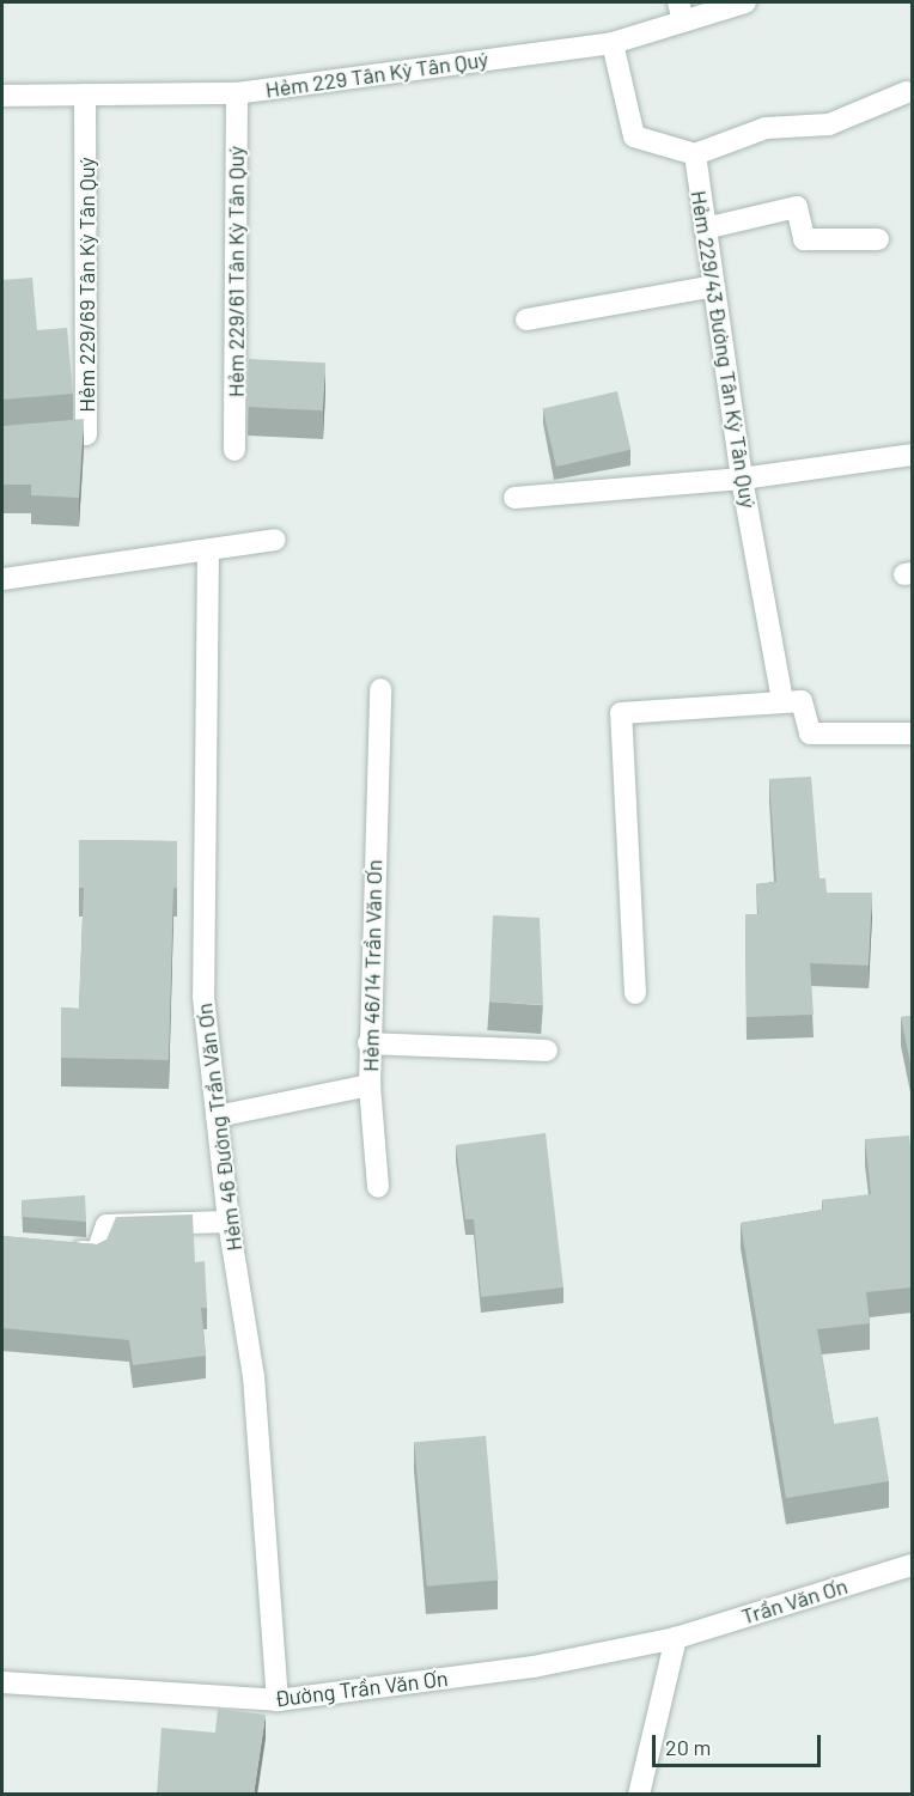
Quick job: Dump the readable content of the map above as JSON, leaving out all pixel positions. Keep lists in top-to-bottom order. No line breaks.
{"streets":{"street":["Hẻm 229 Tân Kỳ Tân Quý","Hẻm 229/61 Tân Kỳ Tân Quý","Hẻm 229/69 Tân Kỳ Tân Quý","Hẻm 229/43 Đường Tân Kỳ Tân Quý","Hẻm 46/14 Trần Văn Ơn","Hẻm 46 Đường Trần Văn Ơn","Trần Văn Ơn","Đường Trần Văn Ơn"]},"crossings":[["Hẻm 229 Tân Kỳ Tân Quý","Hẻm 229/61 Tân Kỳ Tân Quý"],["Hẻm 229 Tân Kỳ Tân Quý","Hẻm 229/69 Tân Kỳ Tân Quý"],["Hẻm 46/14 Trần Văn Ơn","Hẻm 46 Đường Trần Văn Ơn"],["Hẻm 46 Đường Trần Văn Ơn","Đường Trần Văn Ơn"],["Trần Văn Ơn","Đường Trần Văn Ơn"]],"scale_bar":"20 m"}
